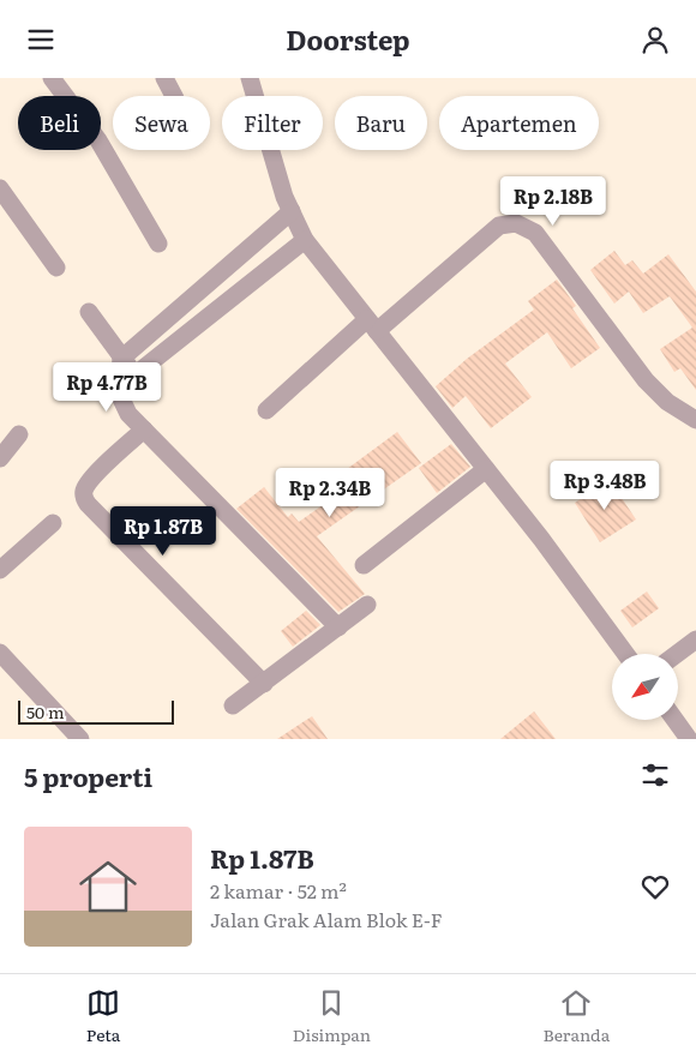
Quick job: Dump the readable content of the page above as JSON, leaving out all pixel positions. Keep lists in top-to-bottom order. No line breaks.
{"scale_bar":"50 m","north":"bottom left","page":{"header":"Doorstep","chip":["Beli","Sewa","Filter","Baru","Apartemen"],"price":["Rp 2.18B","Rp 4.77B","Rp 3.48B","Rp 2.34B","Rp 1.87B"],"scale":"50 m","heading":"5 properti","list":[{"name":"Rp 1.87B","note":"2 kamar · 52 m² · Jalan Grak Alam Blok E-F"}],"tabs":["Peta","Disimpan","Beranda"]}}
